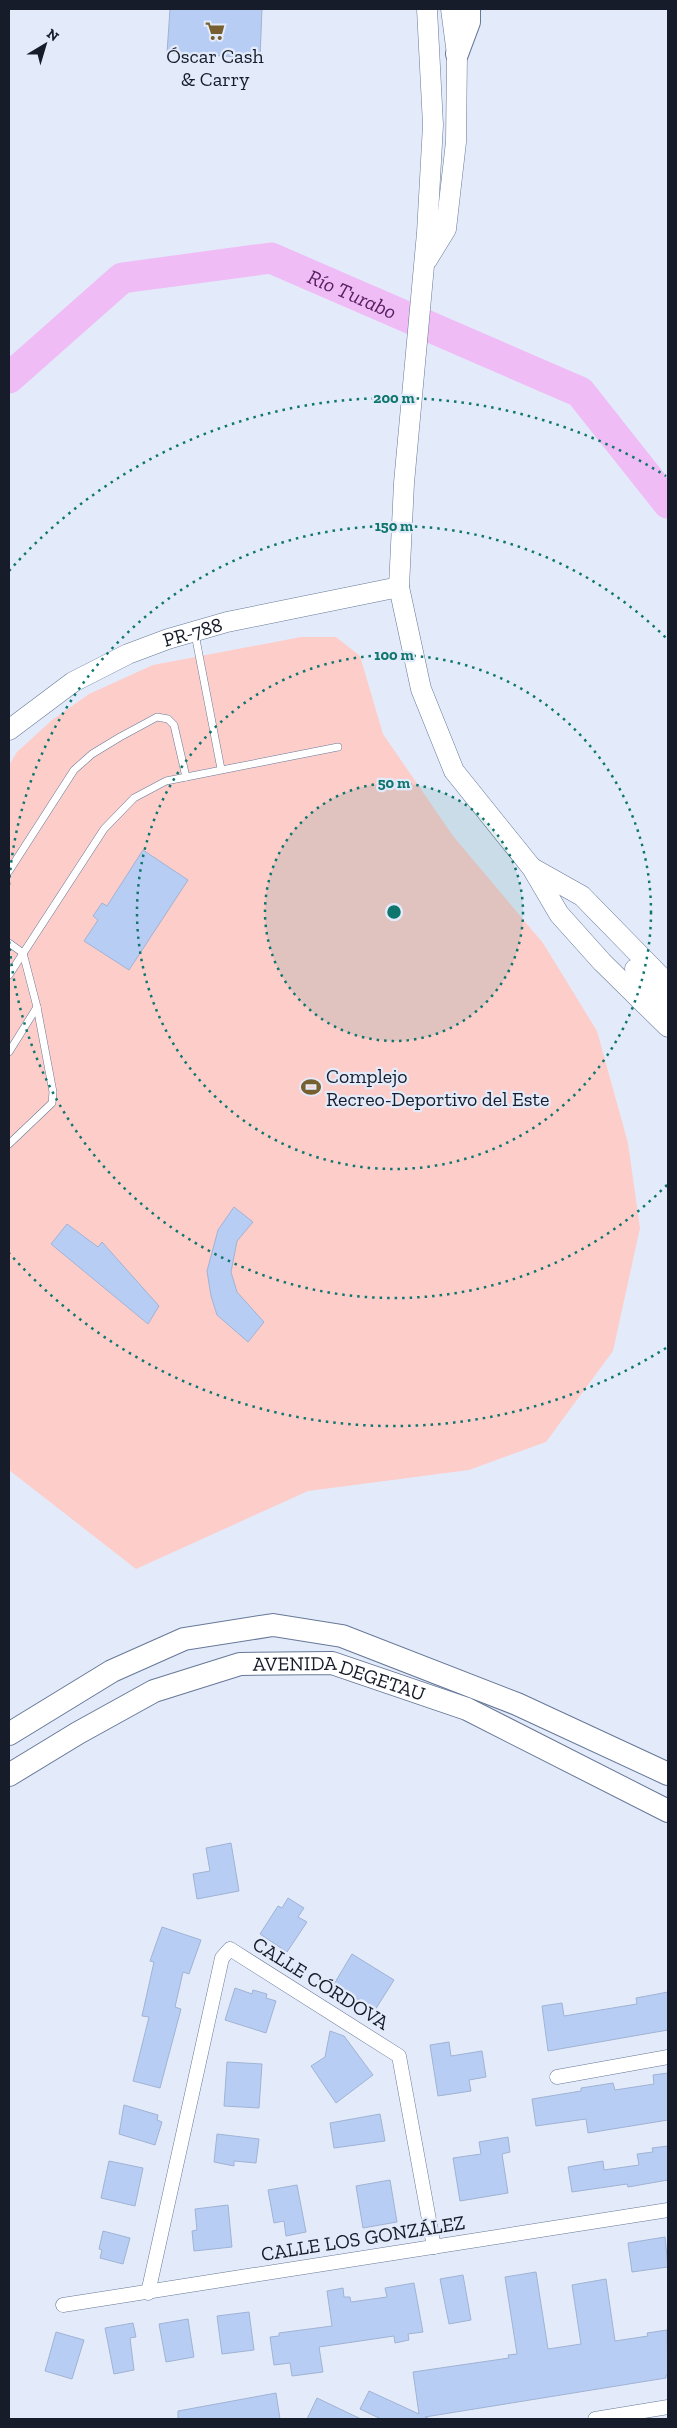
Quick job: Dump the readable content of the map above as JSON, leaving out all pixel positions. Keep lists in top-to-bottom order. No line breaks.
{"streets":{"main road":["PR-788","AVENIDA DEGETAU"],"street":["CALLE CÓRDOVA","CALLE LOS GONZÁLEZ"]},"crossings":[["CALLE CÓRDOVA","CALLE LOS GONZÁLEZ"]],"water":["Río Turabo"],"places":{"supermarket":["Óscar Cash & Carry"],"sports":["Complejo Recreo-Deportivo del Este"]},"north":"top right","rings":["200 m","150 m","100 m","50 m"]}
